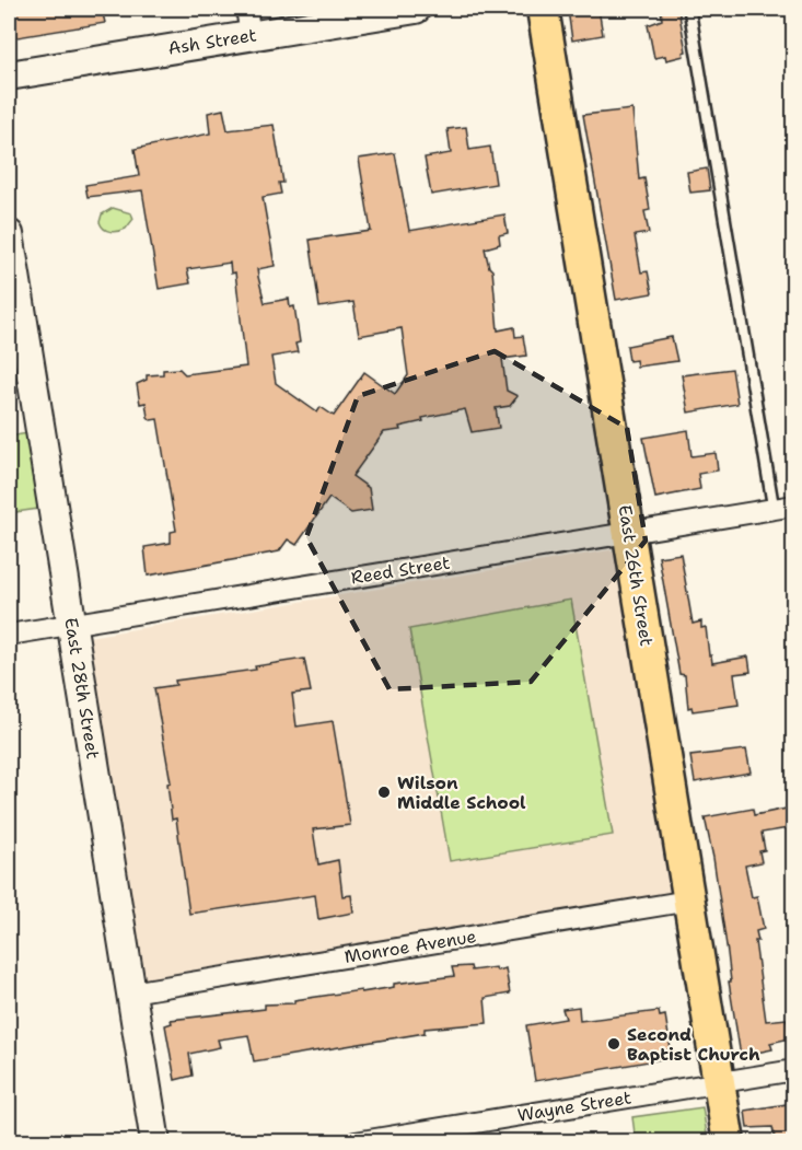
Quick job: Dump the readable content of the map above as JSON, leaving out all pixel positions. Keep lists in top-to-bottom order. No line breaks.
{"streets":{"main road":["East 26th Street"],"street":["Ash Street","Reed Street","East 28th Street","Monroe Avenue","Wayne Street"]},"crossings":[["Reed Street","East 26th Street"],["Reed Street","East 28th Street"],["East 26th Street","Monroe Avenue"],["East 26th Street","Wayne Street"],["East 28th Street","Monroe Avenue"]],"places":["Wilson Middle School","Second Baptist Church"]}
